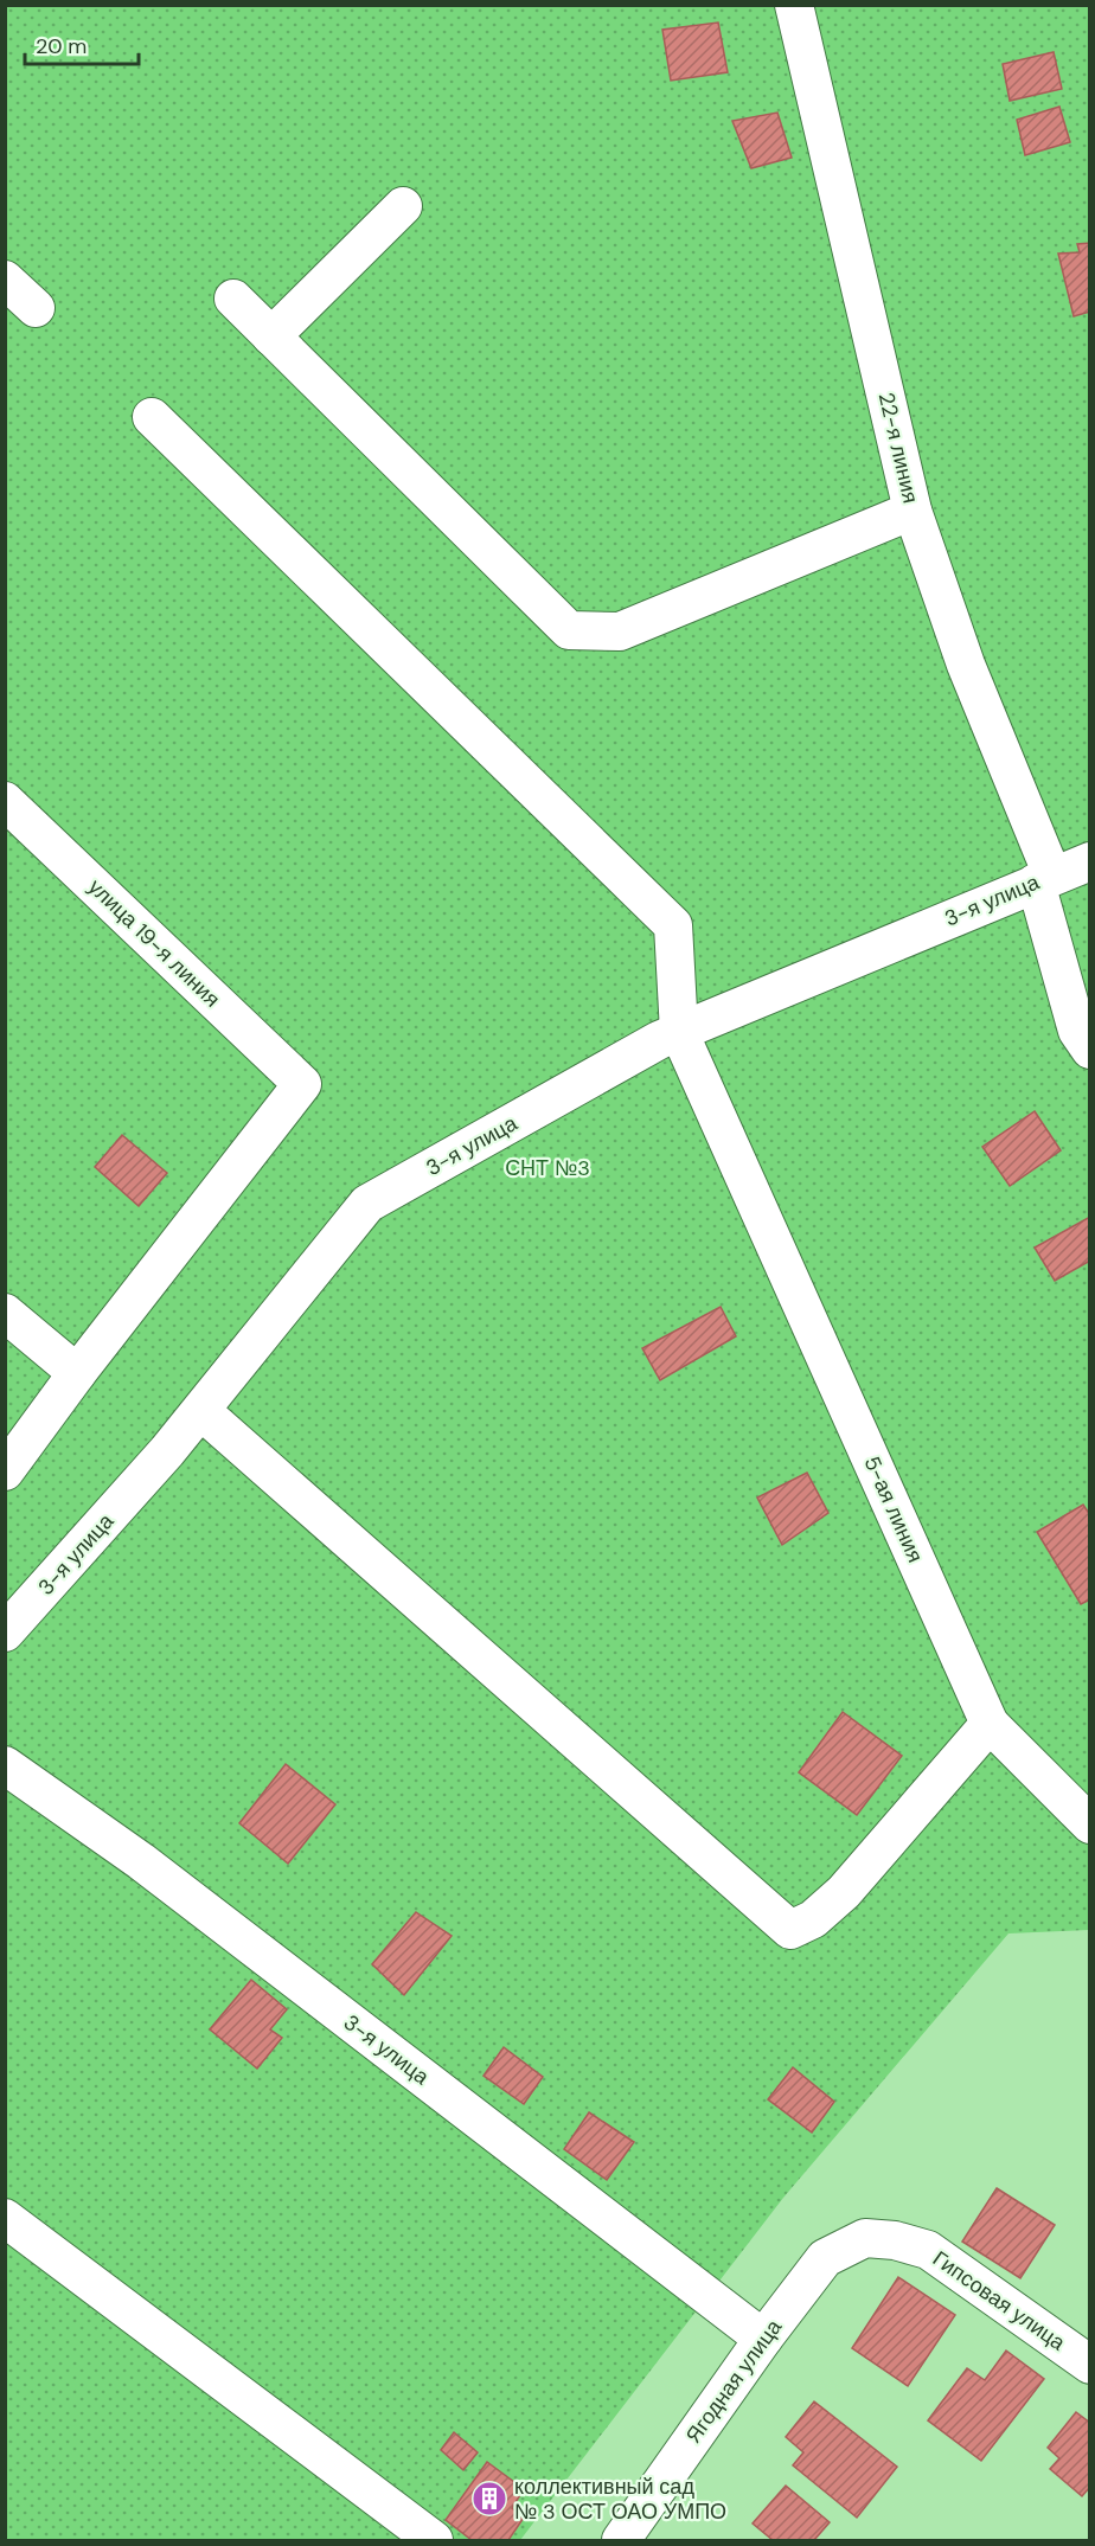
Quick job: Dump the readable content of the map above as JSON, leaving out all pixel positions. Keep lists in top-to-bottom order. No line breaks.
{"streets":{"street":["22-я линия","3-я улица","улица 19-я линия","5-ая линия","Гипсовая улица","Ягодная улица"]},"crossings":[["22-я линия","3-я улица"],["3-я улица","5-ая линия"],["3-я улица","Ягодная улица"],["Гипсовая улица","Ягодная улица"]],"parks":["СНТ №3"],"places":{"building":["коллективный сад № 3 ОСТ ОАО УМПО"]},"scale_bar":"20 m"}
